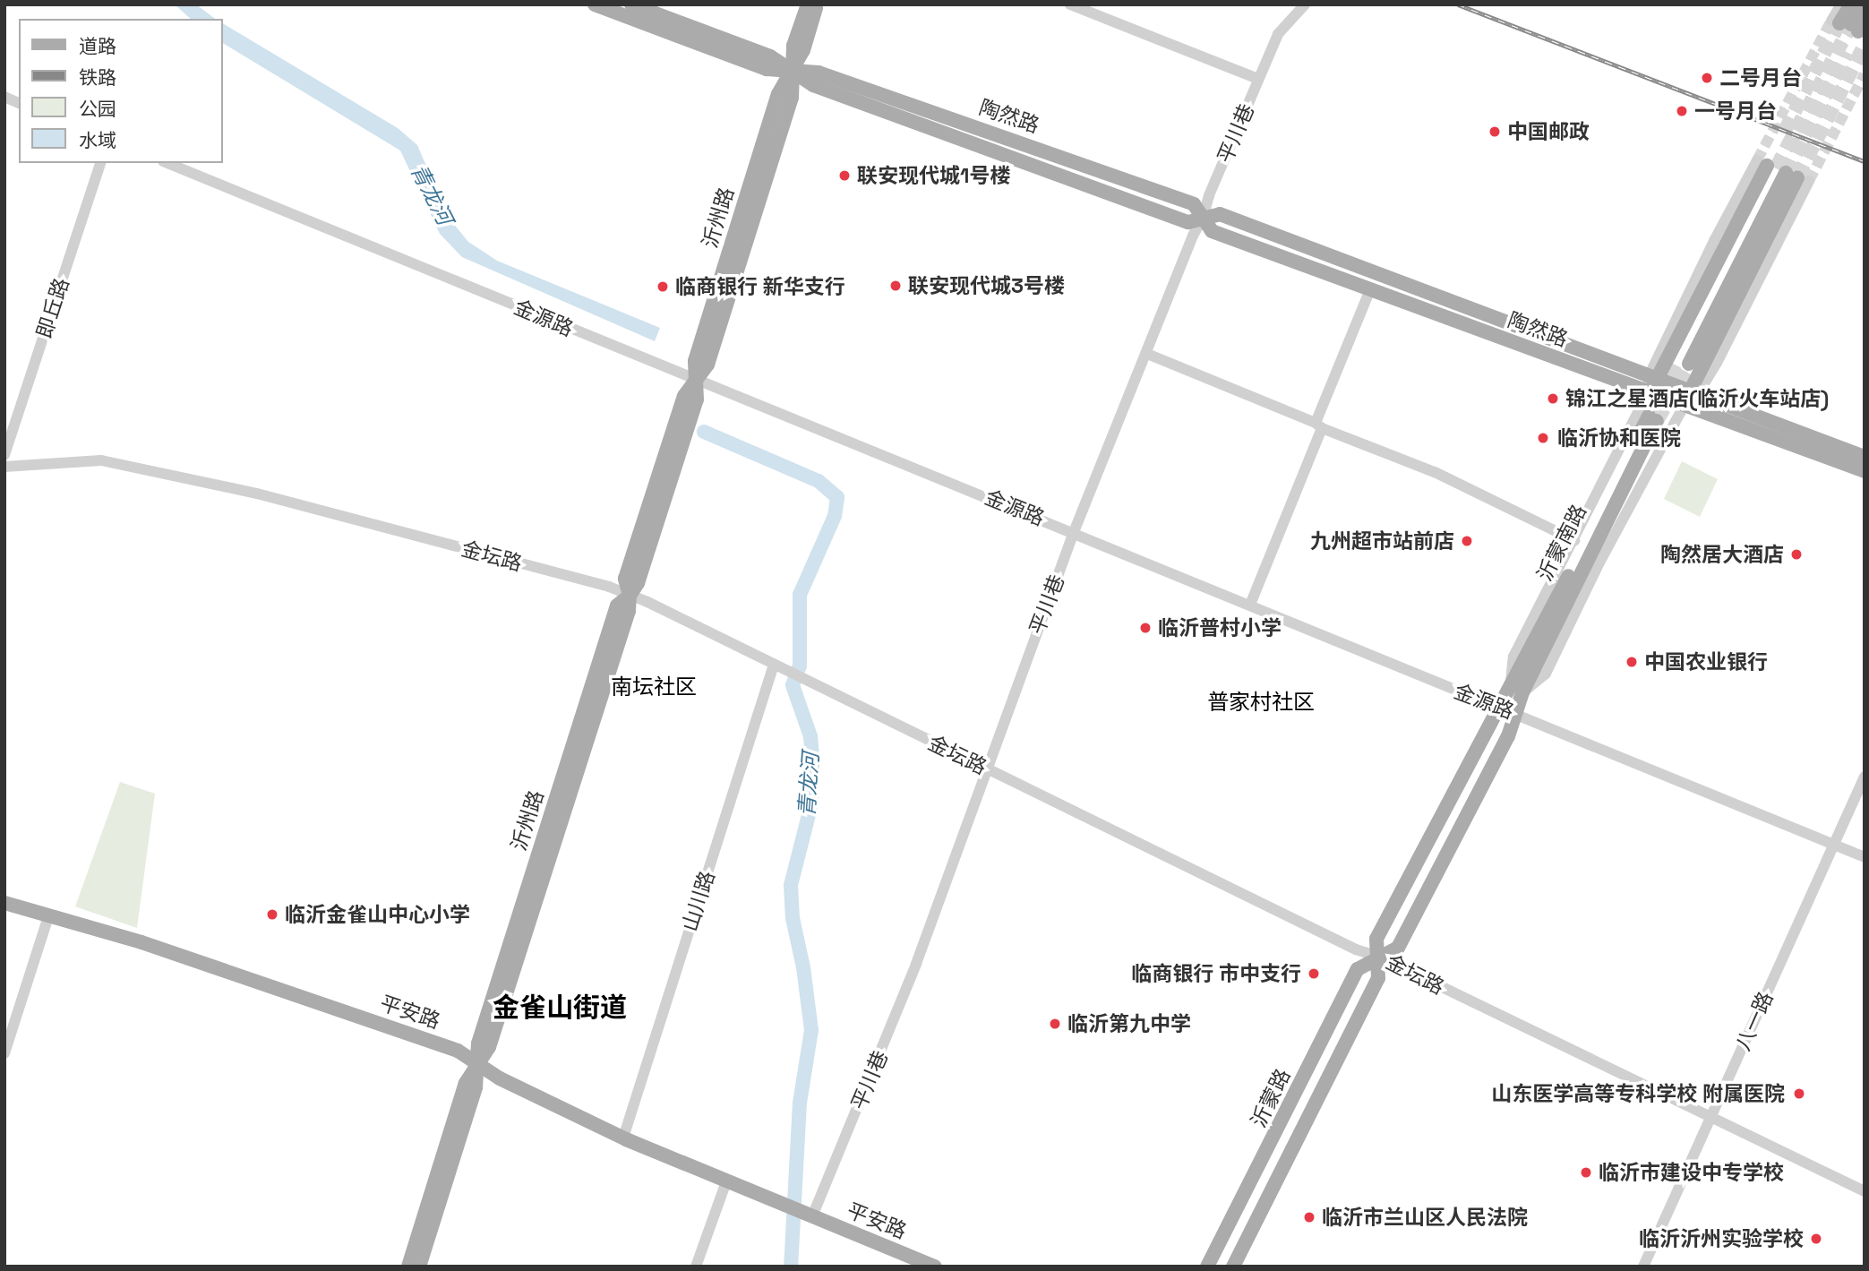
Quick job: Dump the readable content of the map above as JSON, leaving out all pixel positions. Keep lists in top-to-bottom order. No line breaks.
{"streets":{"main road":["陶然路","沂州路","沂蒙南路","平安路","沂蒙路"],"street":["平川巷","即丘路","金源路","金坛路","山川路","八一路"]},"crossings":[["陶然路","平川巷"],["陶然路","沂州路"],["平川巷","金源路"],["平川巷","金坛路"],["平川巷","平安路"],["沂州路","金源路"],["沂州路","金坛路"],["沂州路","平安路"],["金源路","八一路"],["金源路","沂蒙路"],["沂蒙南路","沂蒙路"],["金坛路","山川路"],["金坛路","八一路"],["金坛路","沂蒙路"],["山川路","平安路"]],"districts":["南坛社区","普家村社区","金雀山街道"],"water":["青龙河"],"places":["二号月台","一号月台","中国邮政","联安现代城1号楼","联安现代城3号楼","临商银行 新华支行","锦江之星酒店(临沂火车站店)","临沂协和医院","九州超市站前店","陶然居大酒店","临沂普村小学","中国农业银行","临沂金雀山中心小学","临商银行 市中支行","临沂第九中学","山东医学高等专科学校 附属医院","临沂市建设中专学校","临沂市兰山区人民法院","临沂沂州实验学校"],"legend":["道路","铁路","公园","水域"]}
